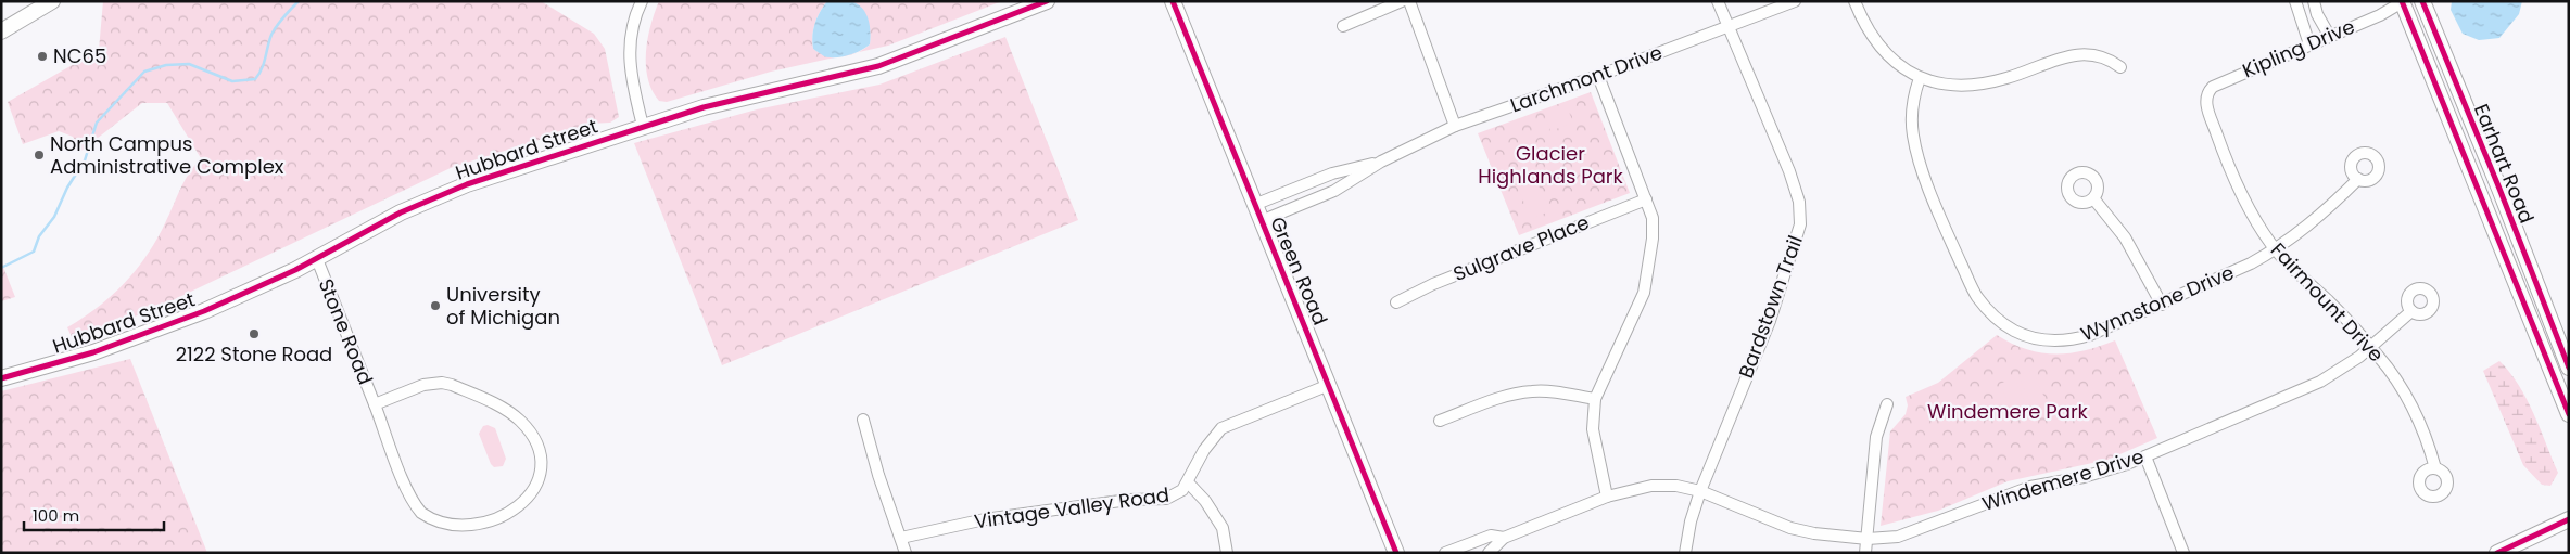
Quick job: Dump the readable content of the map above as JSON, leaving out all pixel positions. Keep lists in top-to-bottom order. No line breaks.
{"streets":{"street":["Kipling Drive","Larchmont Drive","Hubbard Street","Earhart Road","Sulgrave Place","Green Road","Fairmount Drive","Wynnstone Drive","Bardstown Trail","Stone Road","Windemere Drive","Vintage Valley Road"]},"crossings":[["Kipling Drive","Earhart Road"],["Kipling Drive","Fairmount Drive"],["Larchmont Drive","Green Road"],["Larchmont Drive","Bardstown Trail"],["Hubbard Street","Stone Road"],["Green Road","Vintage Valley Road"],["Fairmount Drive","Wynnstone Drive"],["Fairmount Drive","Windemere Drive"],["Bardstown Trail","Windemere Drive"]],"parks":["Glacier Highlands Park","Windemere Park"],"places":["NC65","North Campus Administrative Complex","University of Michigan","2122 Stone Road"],"scale_bar":"100 m"}
